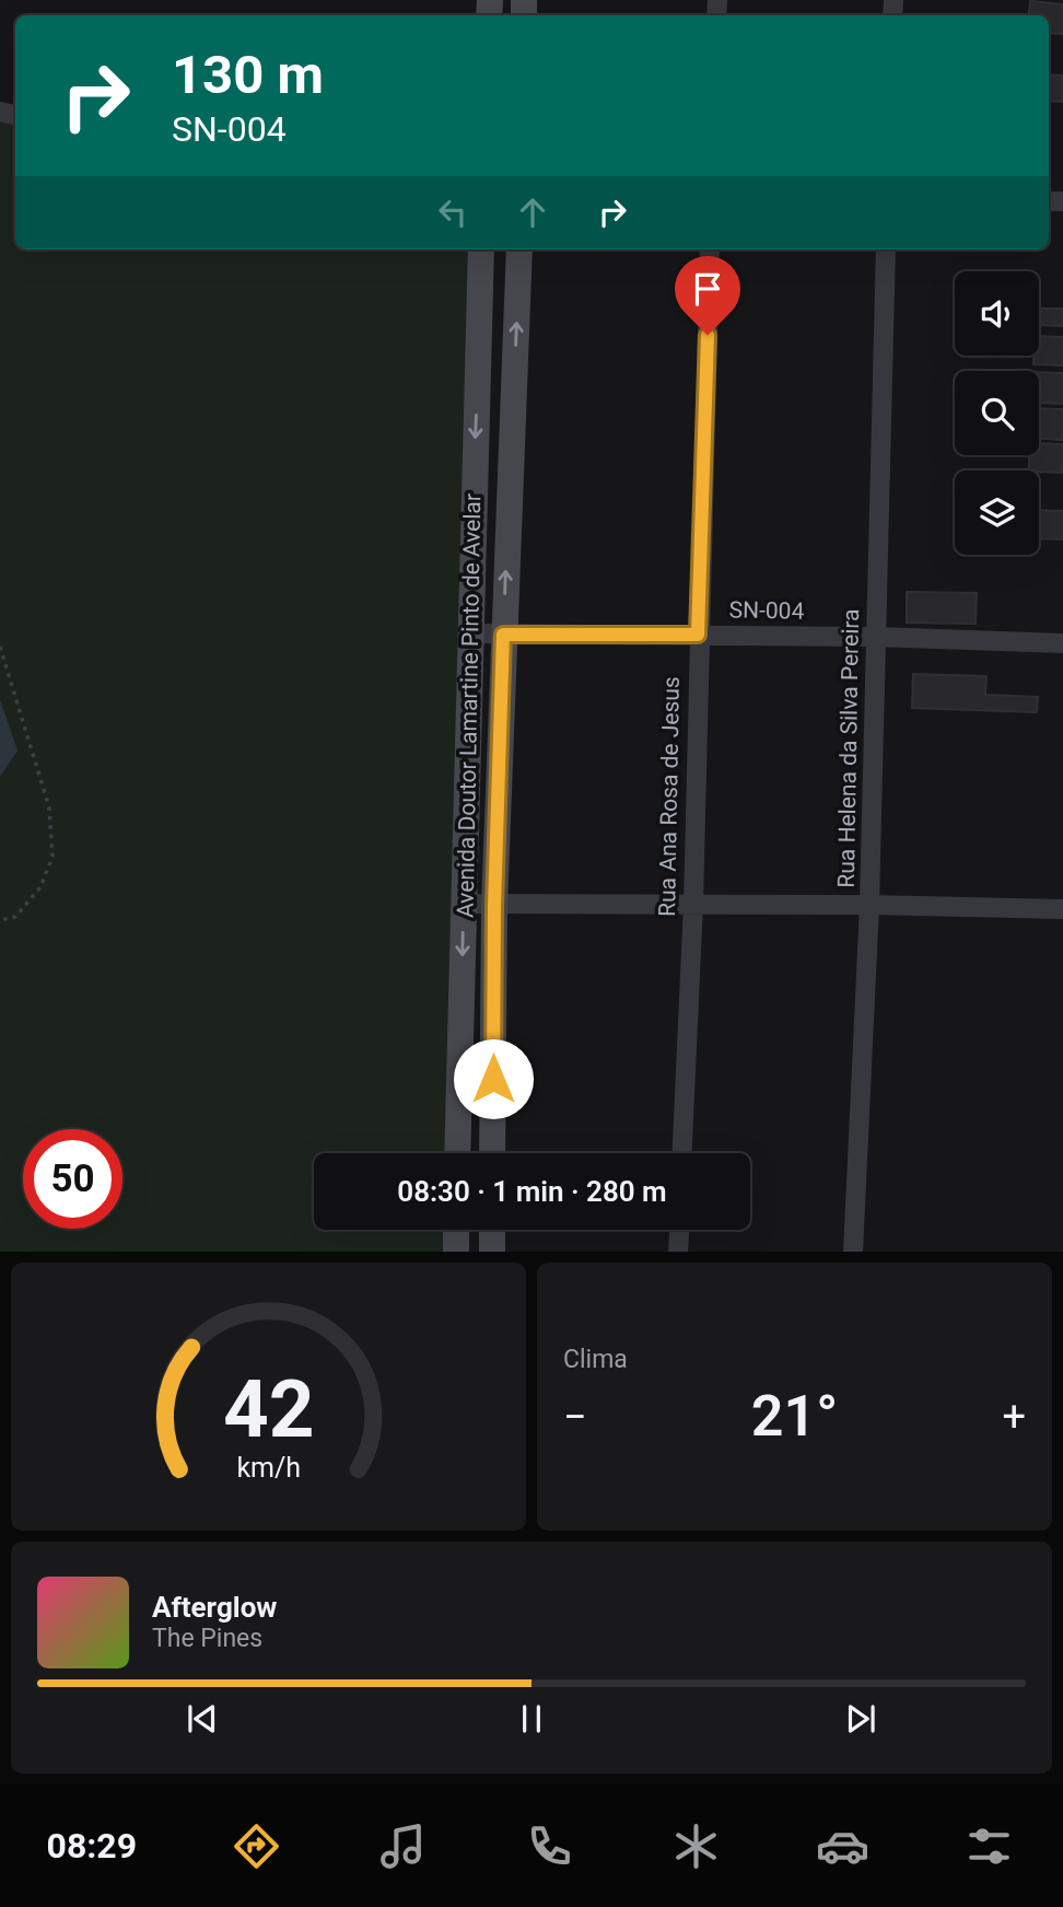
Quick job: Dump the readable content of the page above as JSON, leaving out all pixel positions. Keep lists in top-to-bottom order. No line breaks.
{"streets":{"main road":["Avenida Doutor Lamartine Pinto de Avelar"],"street":["SN-004","Rua Helena da Silva Pereira","Rua Ana Rosa de Jesus"]},"crossings":[["SN-004","Avenida Doutor Lamartine Pinto de Avelar"],["SN-004","Rua Helena da Silva Pereira"],["SN-004","Rua Ana Rosa de Jesus"]],"page":{"turn":["130 m","SN-004"],"limit":"50","trip":"08:30 · 1 min · 280 m","tile":"Clima","heat":["−","21°","+"],"song":["Afterglow","The Pines"],"tabs":"08:29","gauge":["42","km/h"]}}
